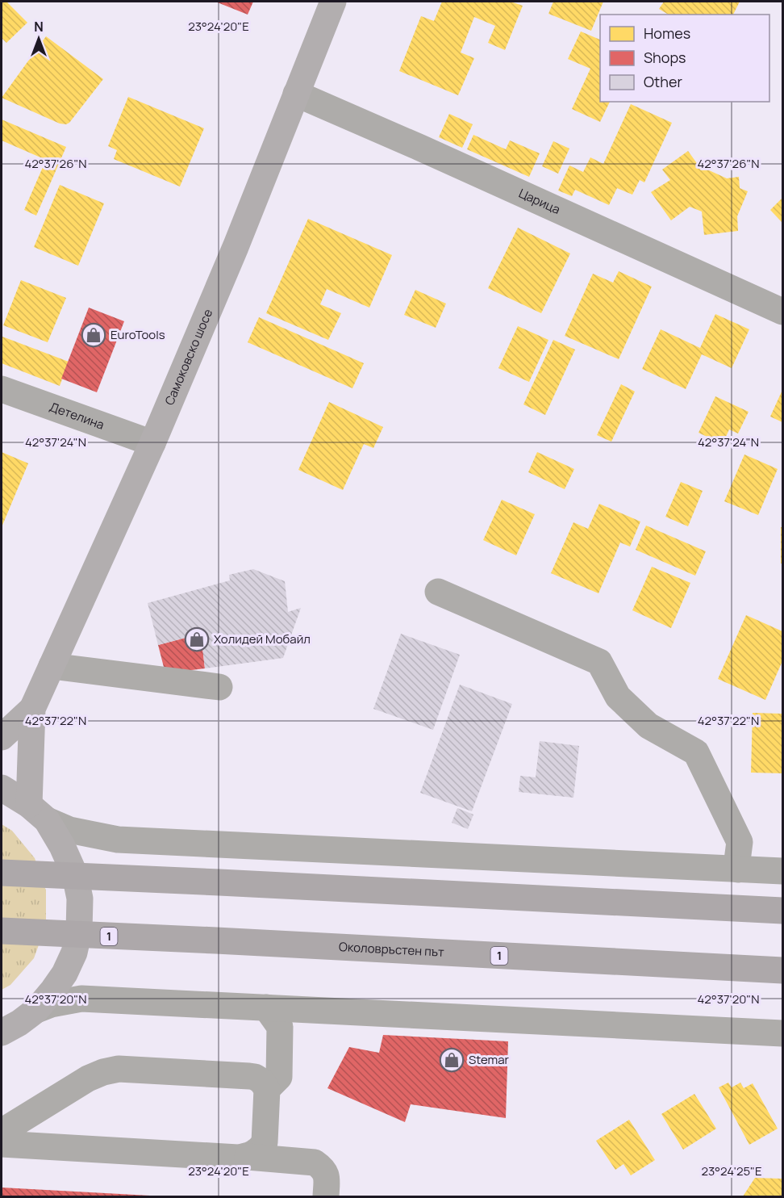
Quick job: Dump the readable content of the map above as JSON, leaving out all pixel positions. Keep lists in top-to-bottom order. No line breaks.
{"streets":{"highway":["1","Околовръстен път"],"main road":["Самоковско шосе"],"street":["Царица","Детелина"]},"crossings":[["Царица","Самоковско шосе"],["Самоковско шосе","Детелина"]],"places":{"shop":["EuroTools","Холидей Мобайл","Stemar"]},"legend":["Homes","Shops","Other"],"north":"top","coordinates":["23°24'20\"E","42°37'26\"N","42°37'24\"N","42°37'22\"N","42°37'20\"N","23°24'25\"E"]}
